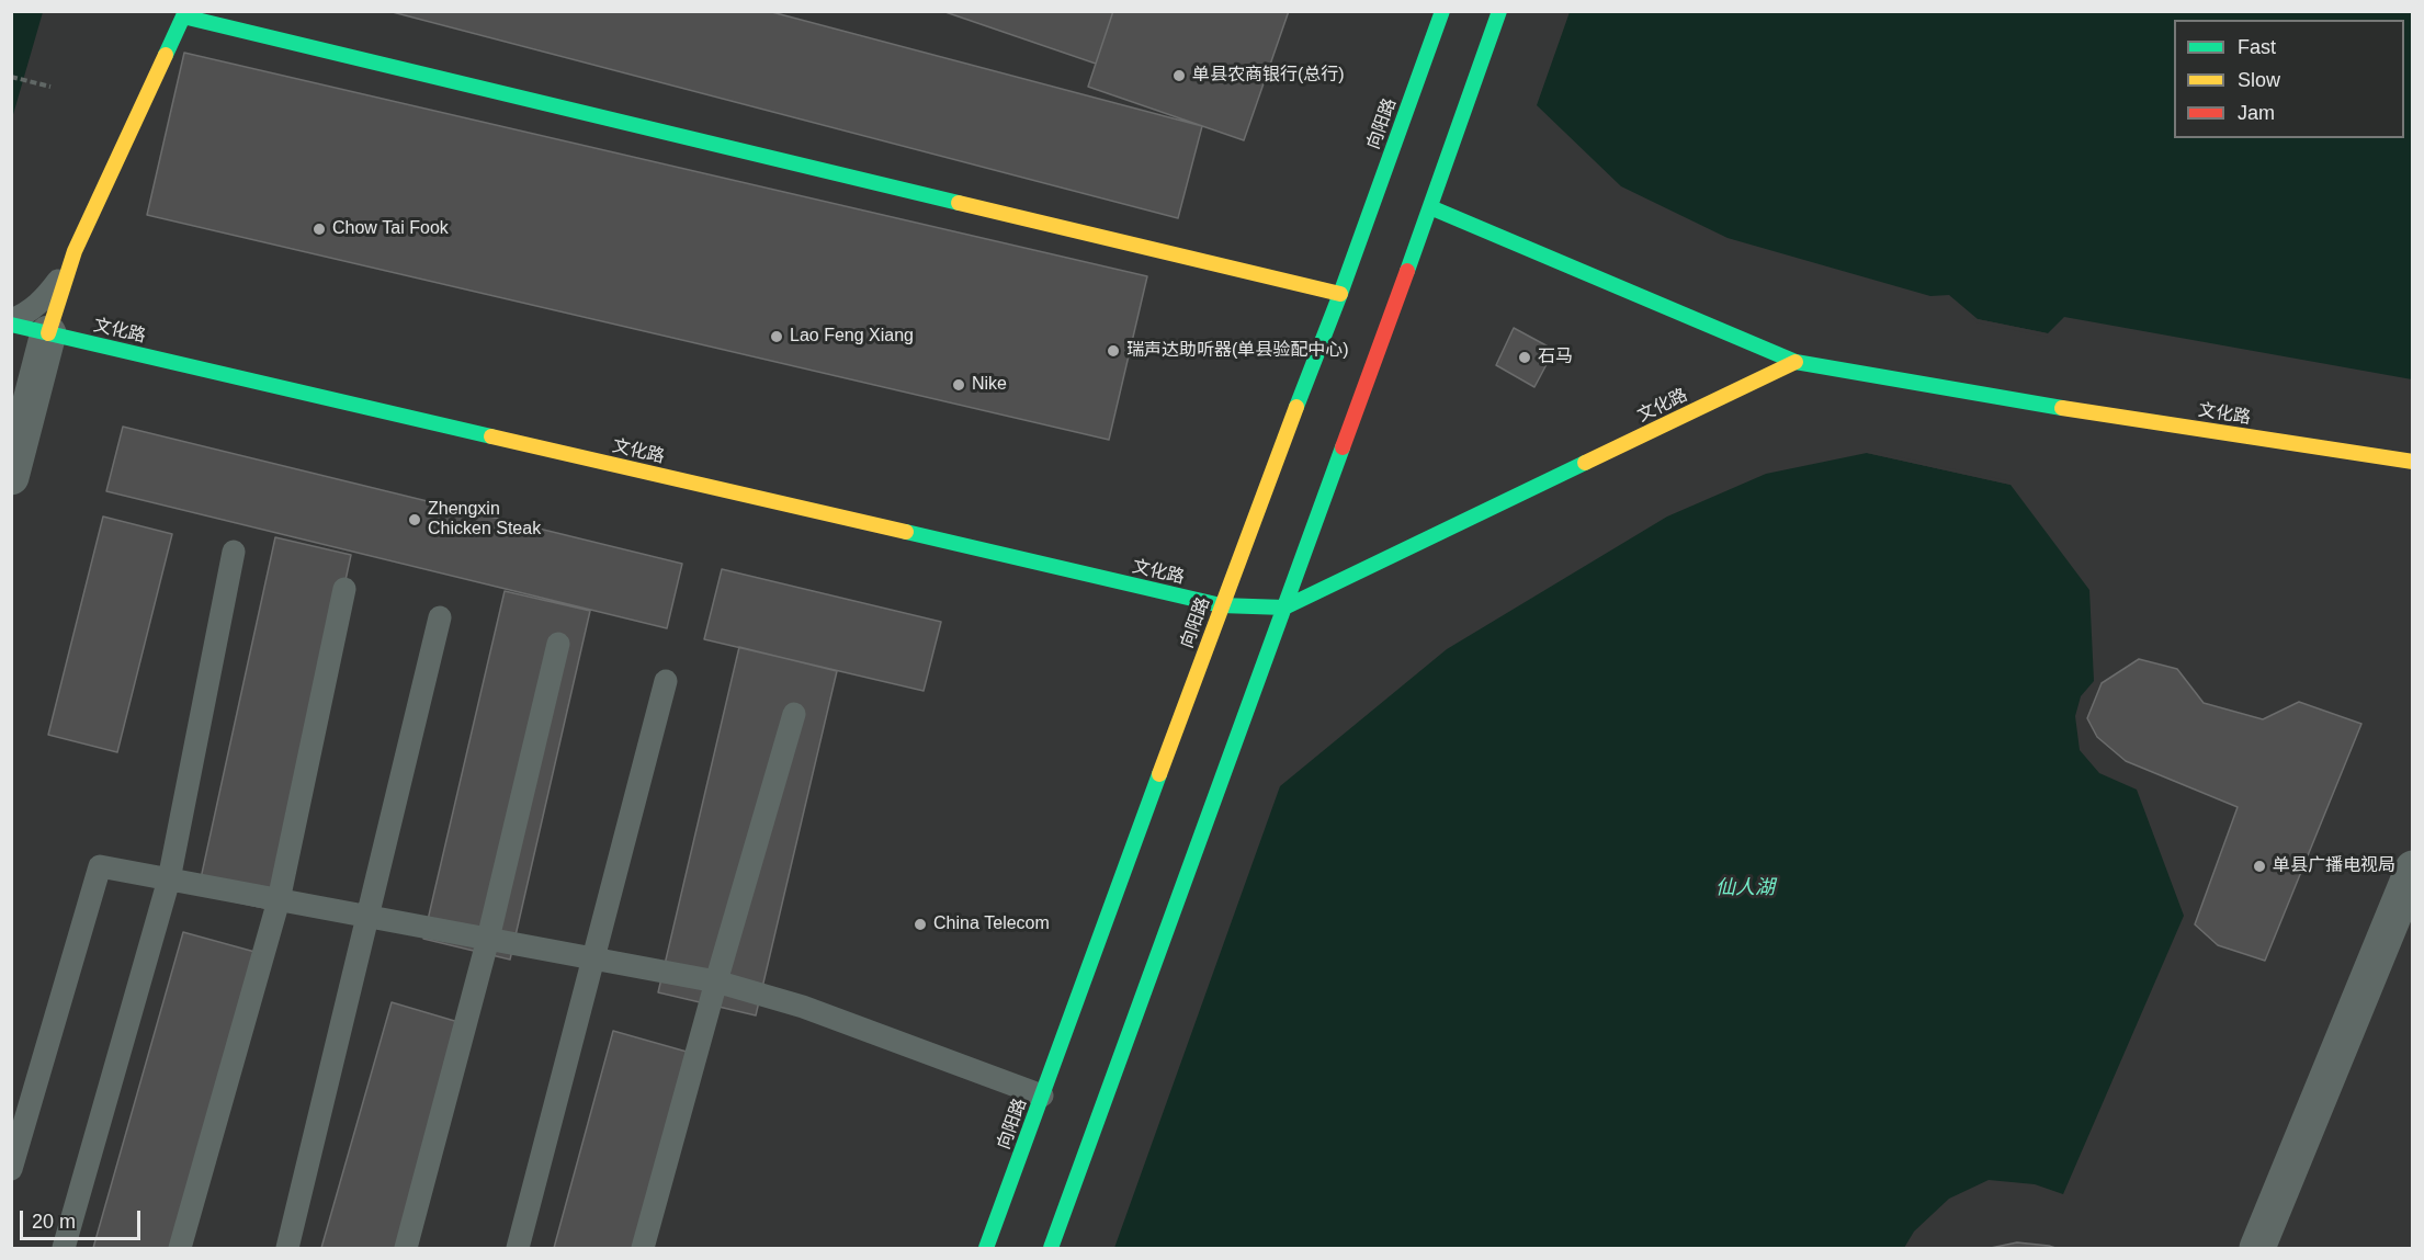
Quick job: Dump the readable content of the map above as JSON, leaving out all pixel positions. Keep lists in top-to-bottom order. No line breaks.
{"streets":{"main road":["向阳路","文化路"]},"crossings":[["向阳路","文化路"]],"water":["仙人湖"],"places":["单县农商银行(总行)","Chow Tai Fook","Lao Feng Xiang","瑞声达助听器(单县验配中心)","石马","Nike","Zhengxin Chicken Steak","单县广播电视局","China Telecom"],"legend":["Fast","Slow","Jam"],"scale_bar":"20 m"}
